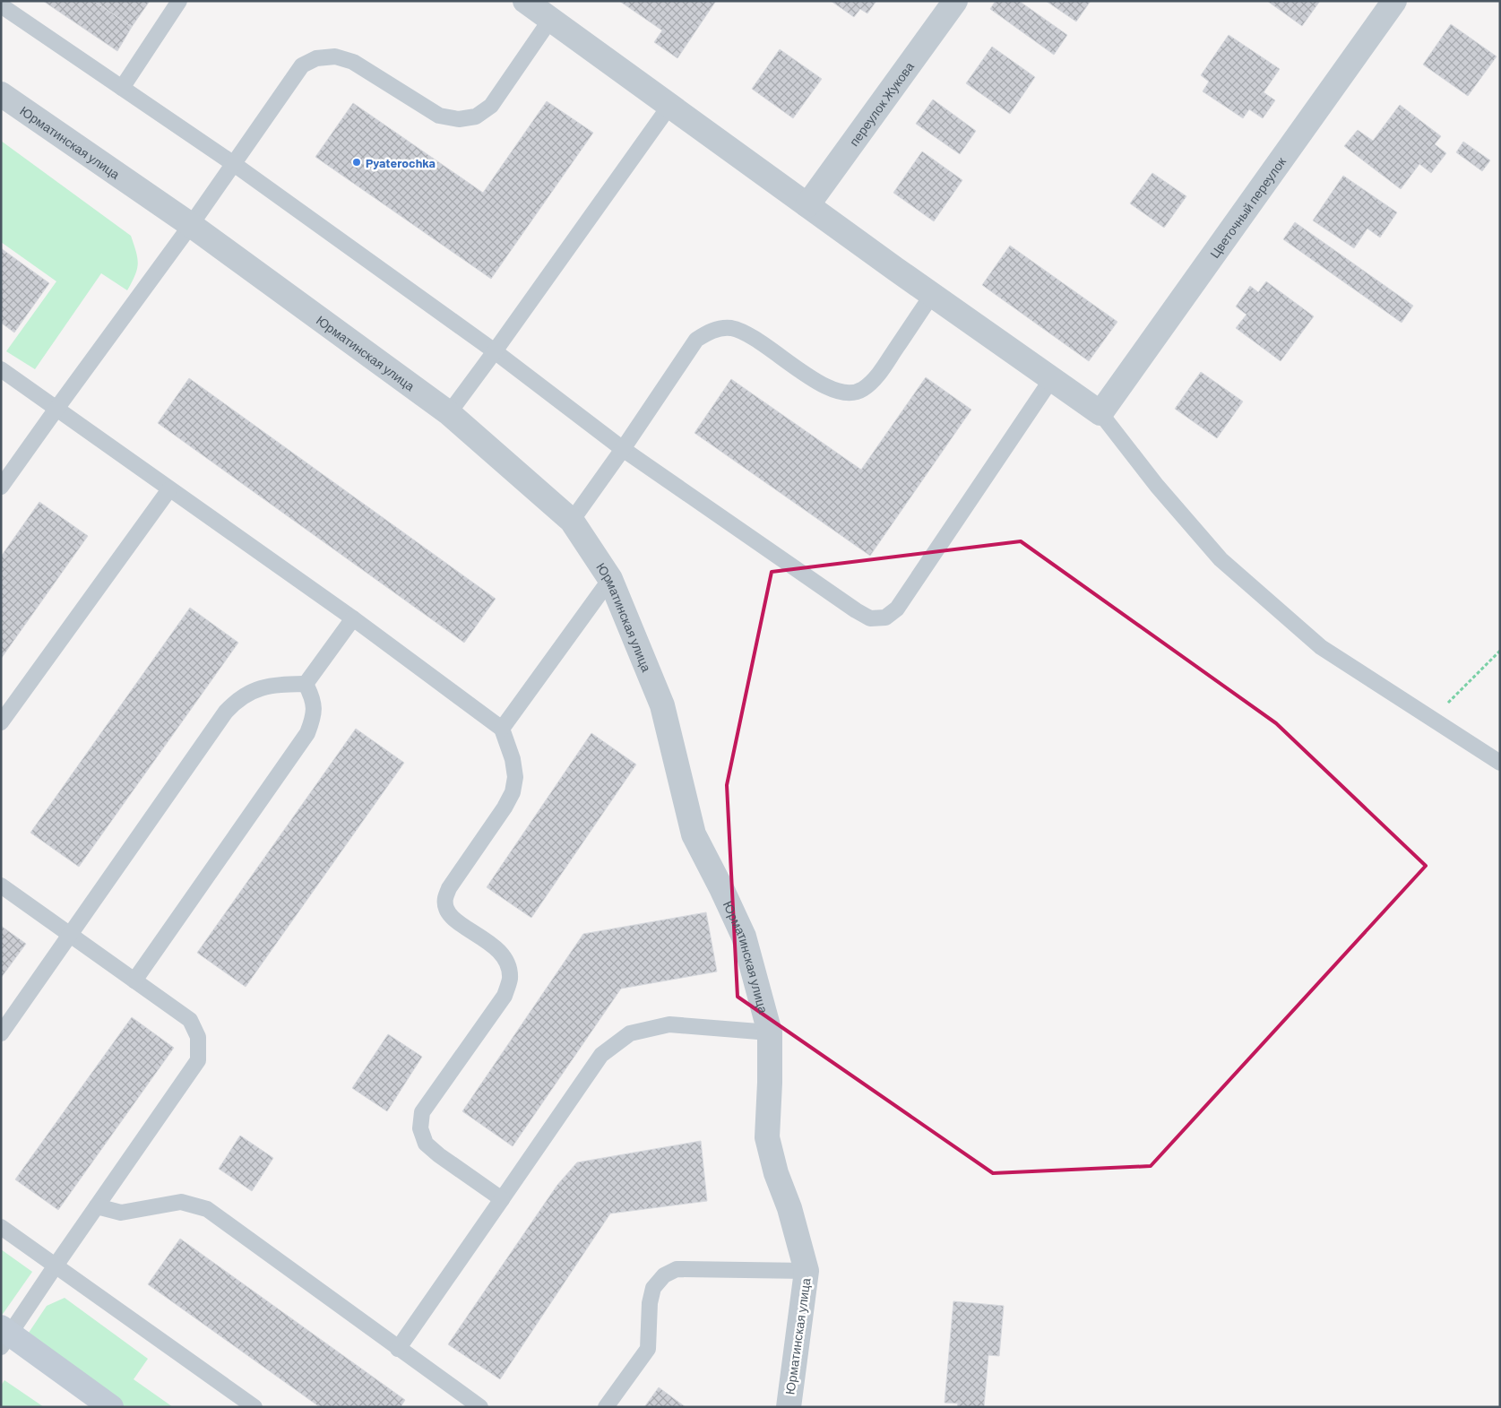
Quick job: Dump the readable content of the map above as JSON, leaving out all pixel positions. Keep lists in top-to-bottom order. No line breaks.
{"streets":{"street":["переулок Жукова","Юрматинская улица","Цветочный переулок"]},"places":["Pyaterochka"]}
